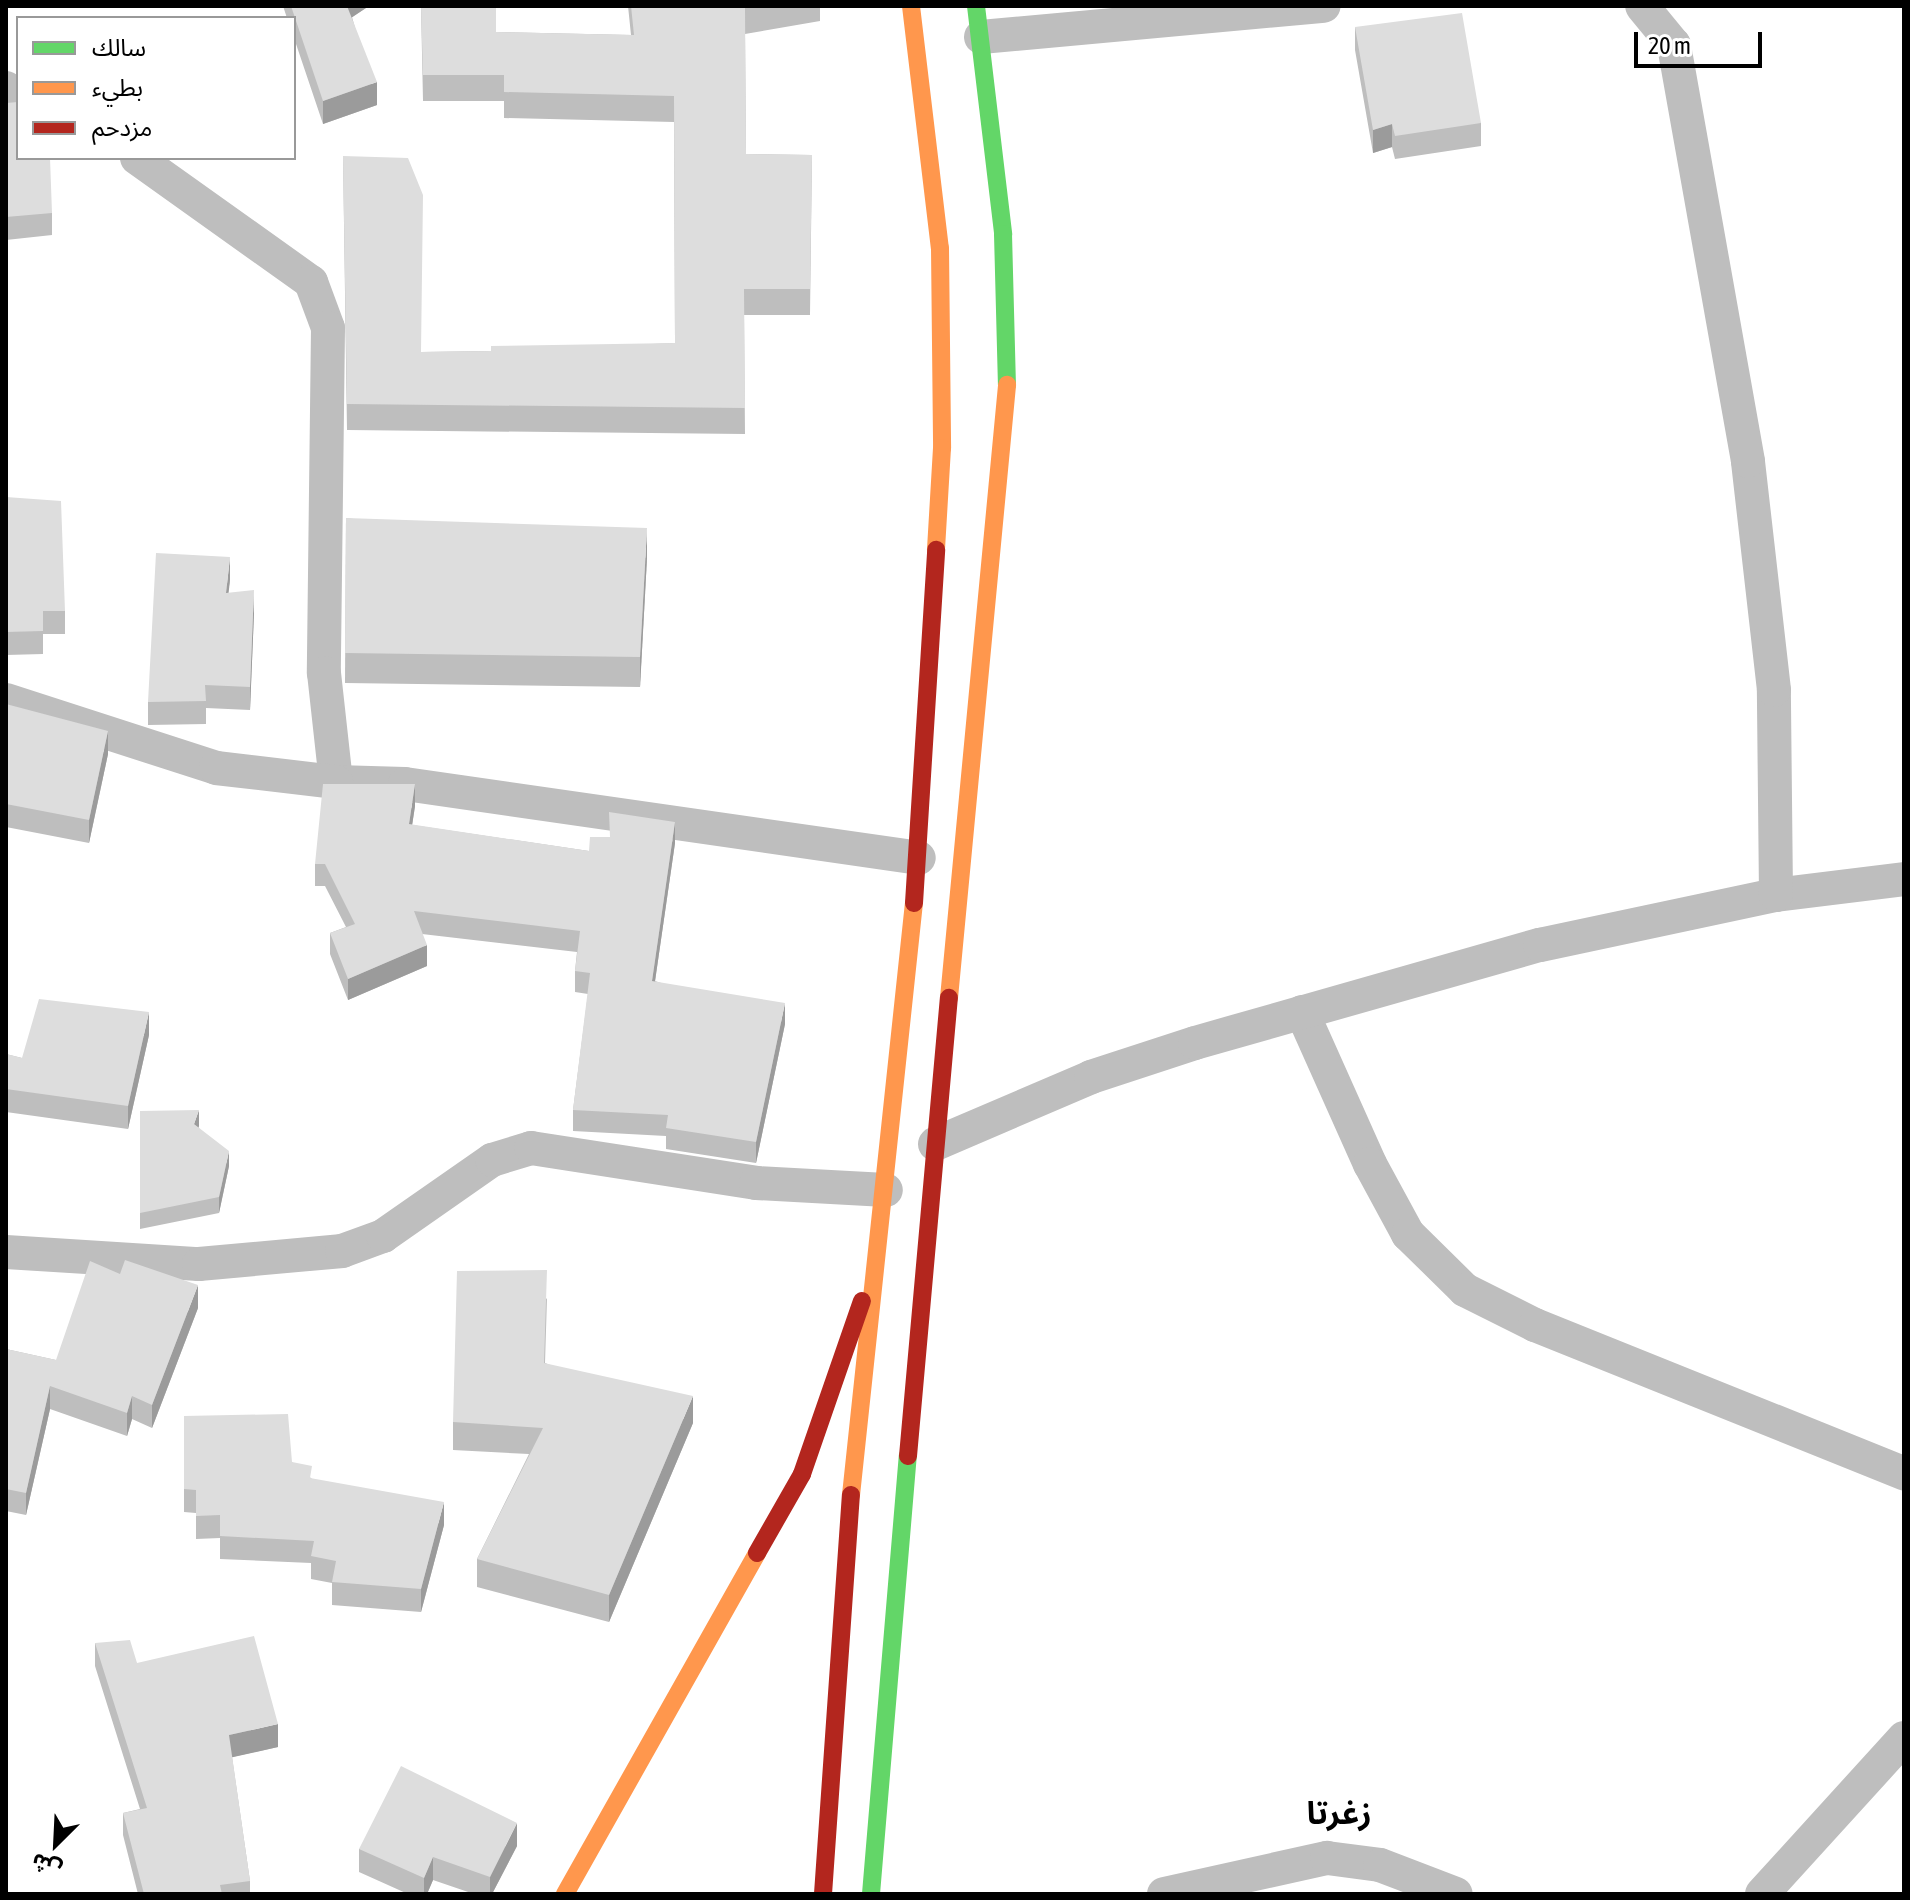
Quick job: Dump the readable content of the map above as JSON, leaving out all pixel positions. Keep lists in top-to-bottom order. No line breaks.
{"districts":["زغرتا"],"legend":["سالك","بطيء","مزدحم"],"scale_bar":"20 m","north":"bottom left"}
